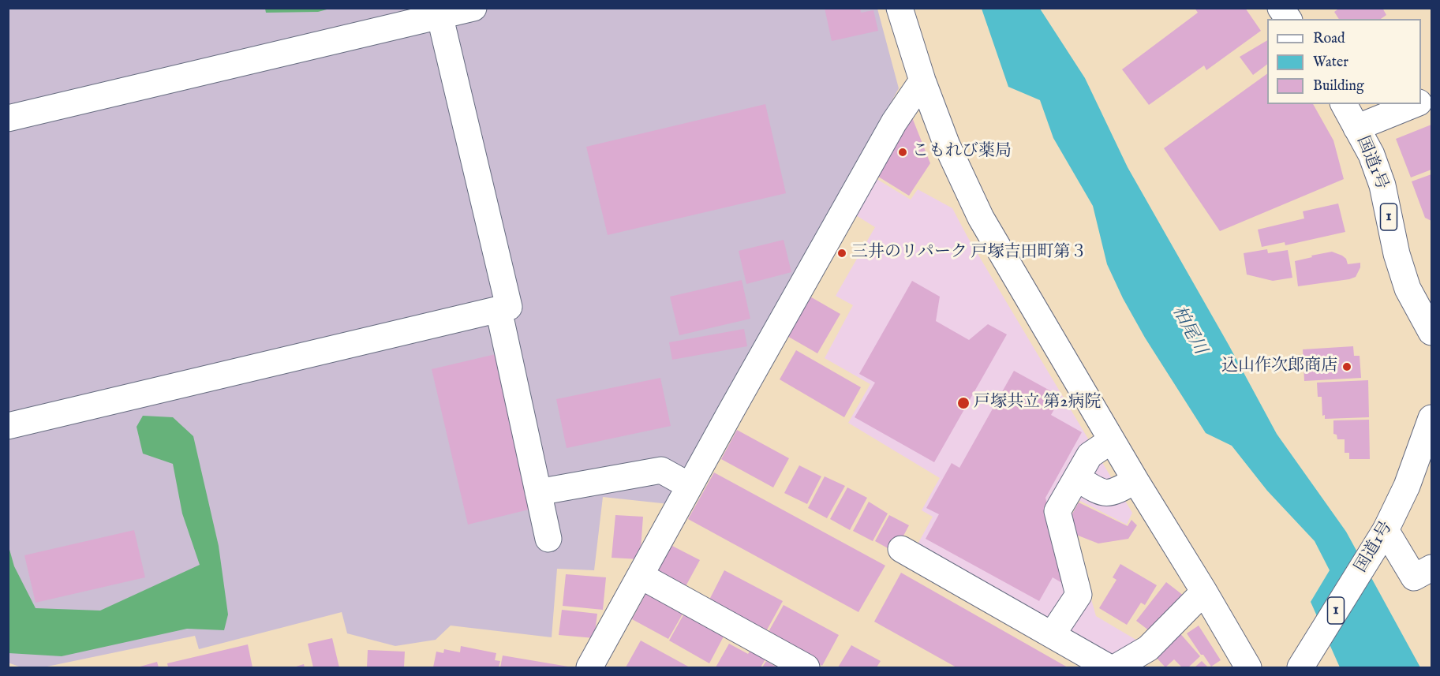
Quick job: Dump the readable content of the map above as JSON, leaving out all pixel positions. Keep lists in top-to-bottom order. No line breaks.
{"streets":{"main road":["国道1号","1"]},"water":["柏尾川"],"places":["こもれび薬局","三井のリパーク 戸塚吉田町第３","込山作次郎商店","戸塚共立 第2病院"],"legend":["Road","Water","Building"]}
